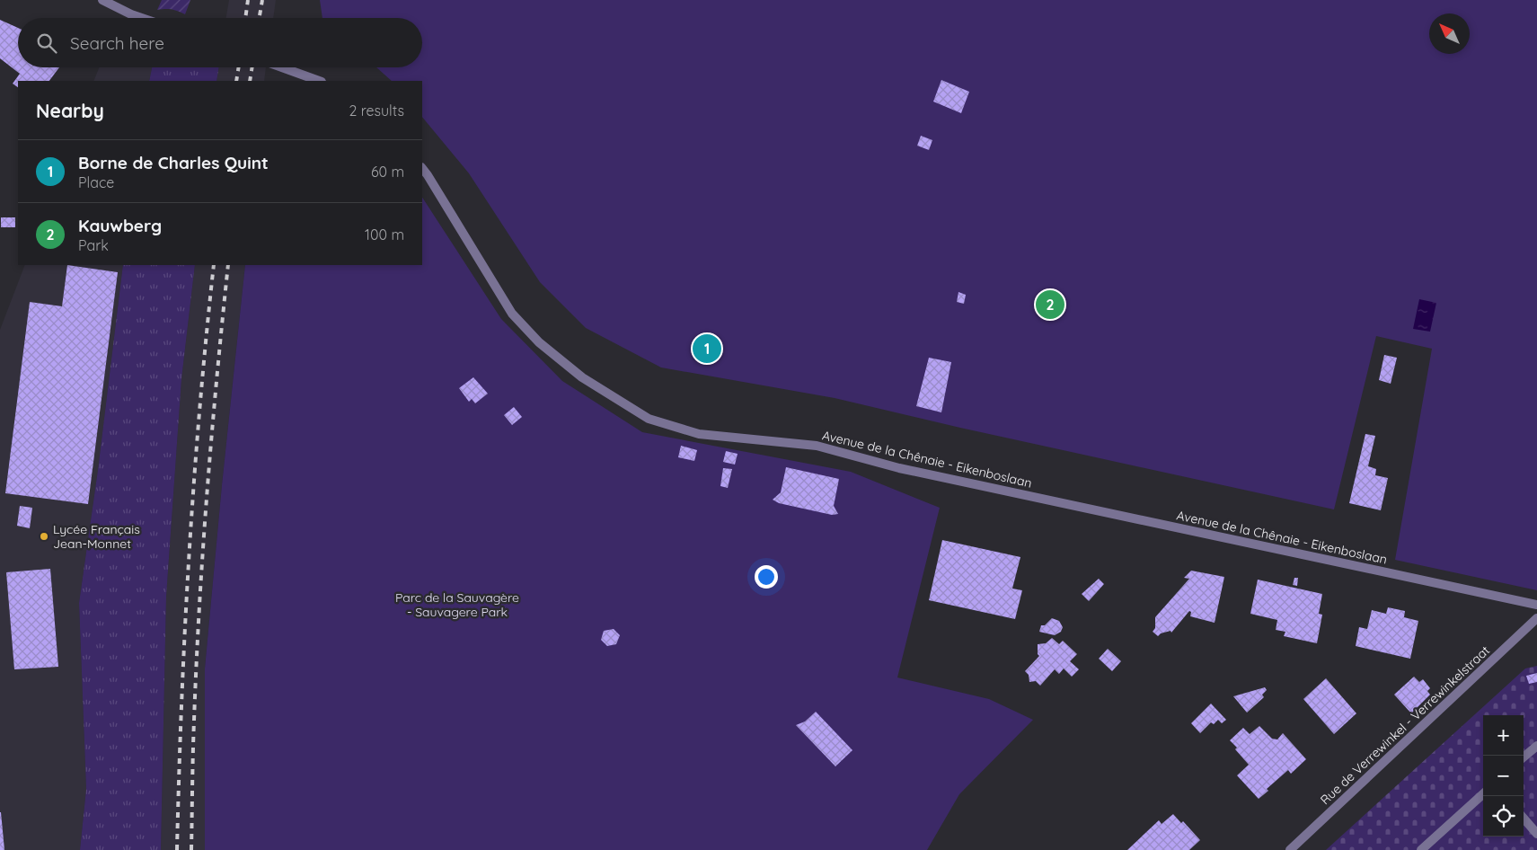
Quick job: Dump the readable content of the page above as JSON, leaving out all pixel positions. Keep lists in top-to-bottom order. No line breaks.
{"streets":{"street":["Avenue de la Chênaie - Eikenboslaan","Rue de Verrewinkel - Verrewinkelstraat"]},"parks":["Parc de la Sauvagère - Sauvagere Park"],"places":["Lycée Français Jean-Monnet"],"north":"top left","page":{"search":"Search here","heading":["Nearby","2 results"],"list":[{"mark":"1","name":"Borne de Charles Quint","note":"Place","value":"60 m"},{"mark":"2","name":"Kauwberg","note":"Park","value":"100 m"}],"pins":["2","1"],"map_buttons":["+","−"]}}
